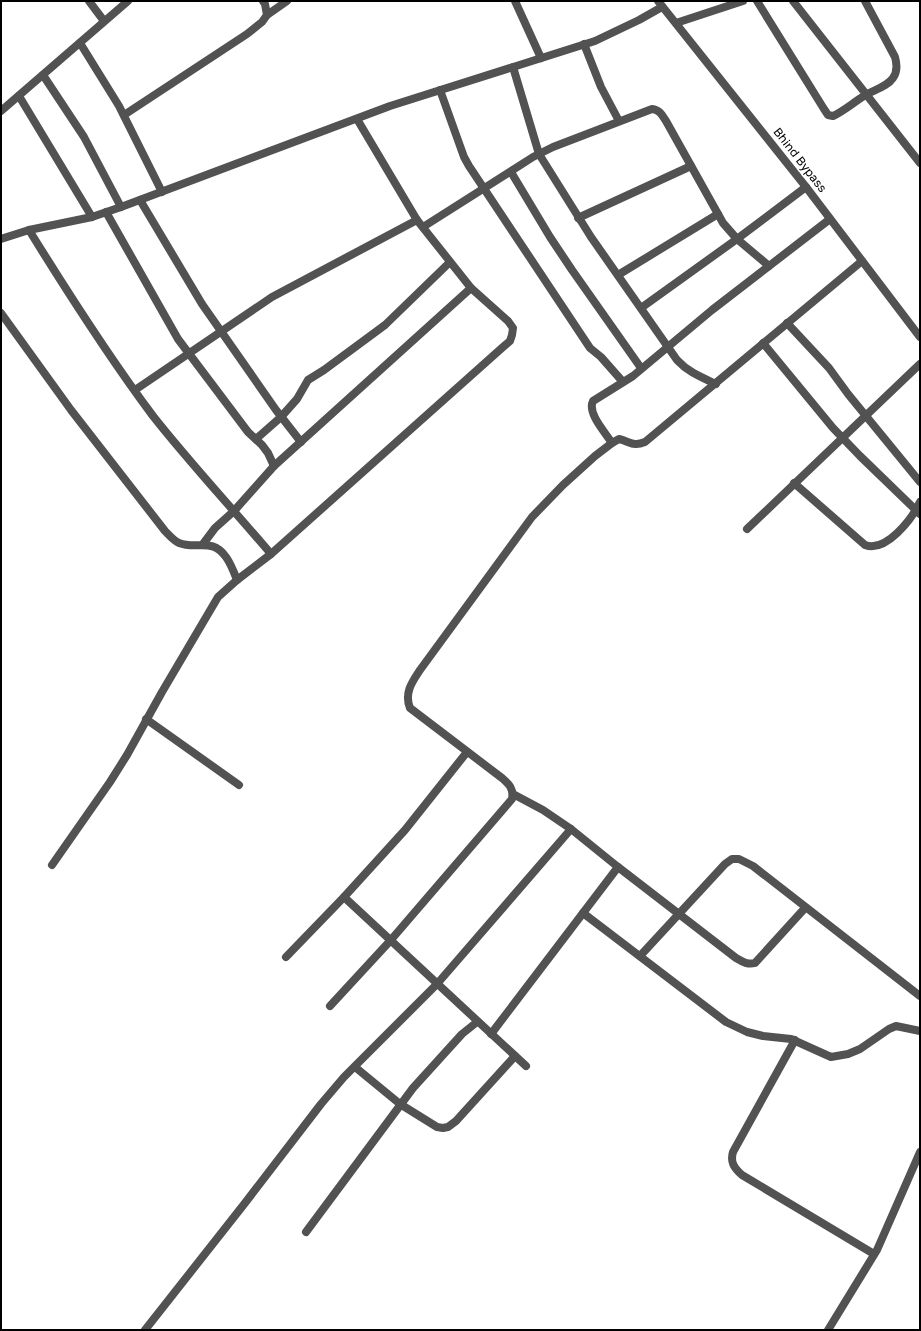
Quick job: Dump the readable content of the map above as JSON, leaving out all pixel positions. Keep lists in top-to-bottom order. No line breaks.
{"streets":{"street":["Bhind Bypass"]}}
